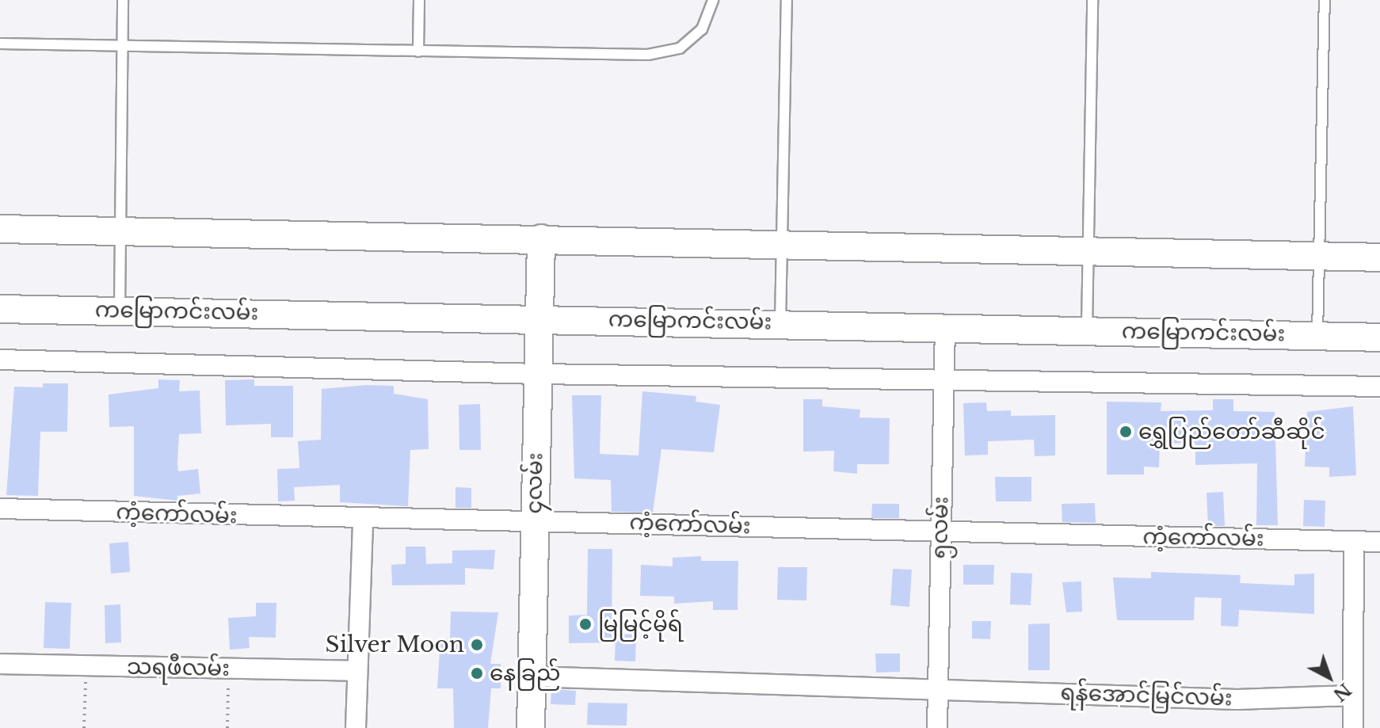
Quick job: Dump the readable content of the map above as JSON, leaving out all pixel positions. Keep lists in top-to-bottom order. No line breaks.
{"streets":{"main road":["ကမြောကင်းလမ်း","၄လမ်း"],"street":["ကံ့ကော်လမ်း","၅လမ်း","သရဖီလမ်း","ရန်အောင်မြင်လမ်း"]},"crossings":[["ကမြောကင်းလမ်း","၄လမ်း"],["ကမြောကင်းလမ်း","၅လမ်း"],["၄လမ်း","ကံ့ကော်လမ်း"],["၄လမ်း","ရန်အောင်မြင်လမ်း"],["ကံ့ကော်လမ်း","၅လမ်း"],["၅လမ်း","ရန်အောင်မြင်လမ်း"]],"places":["ရွှေပြည်တော်ဆီဆိုင်","မြမြင့်မိုရ်","Silver Moon","နေခြည်"],"north":"bottom right"}
